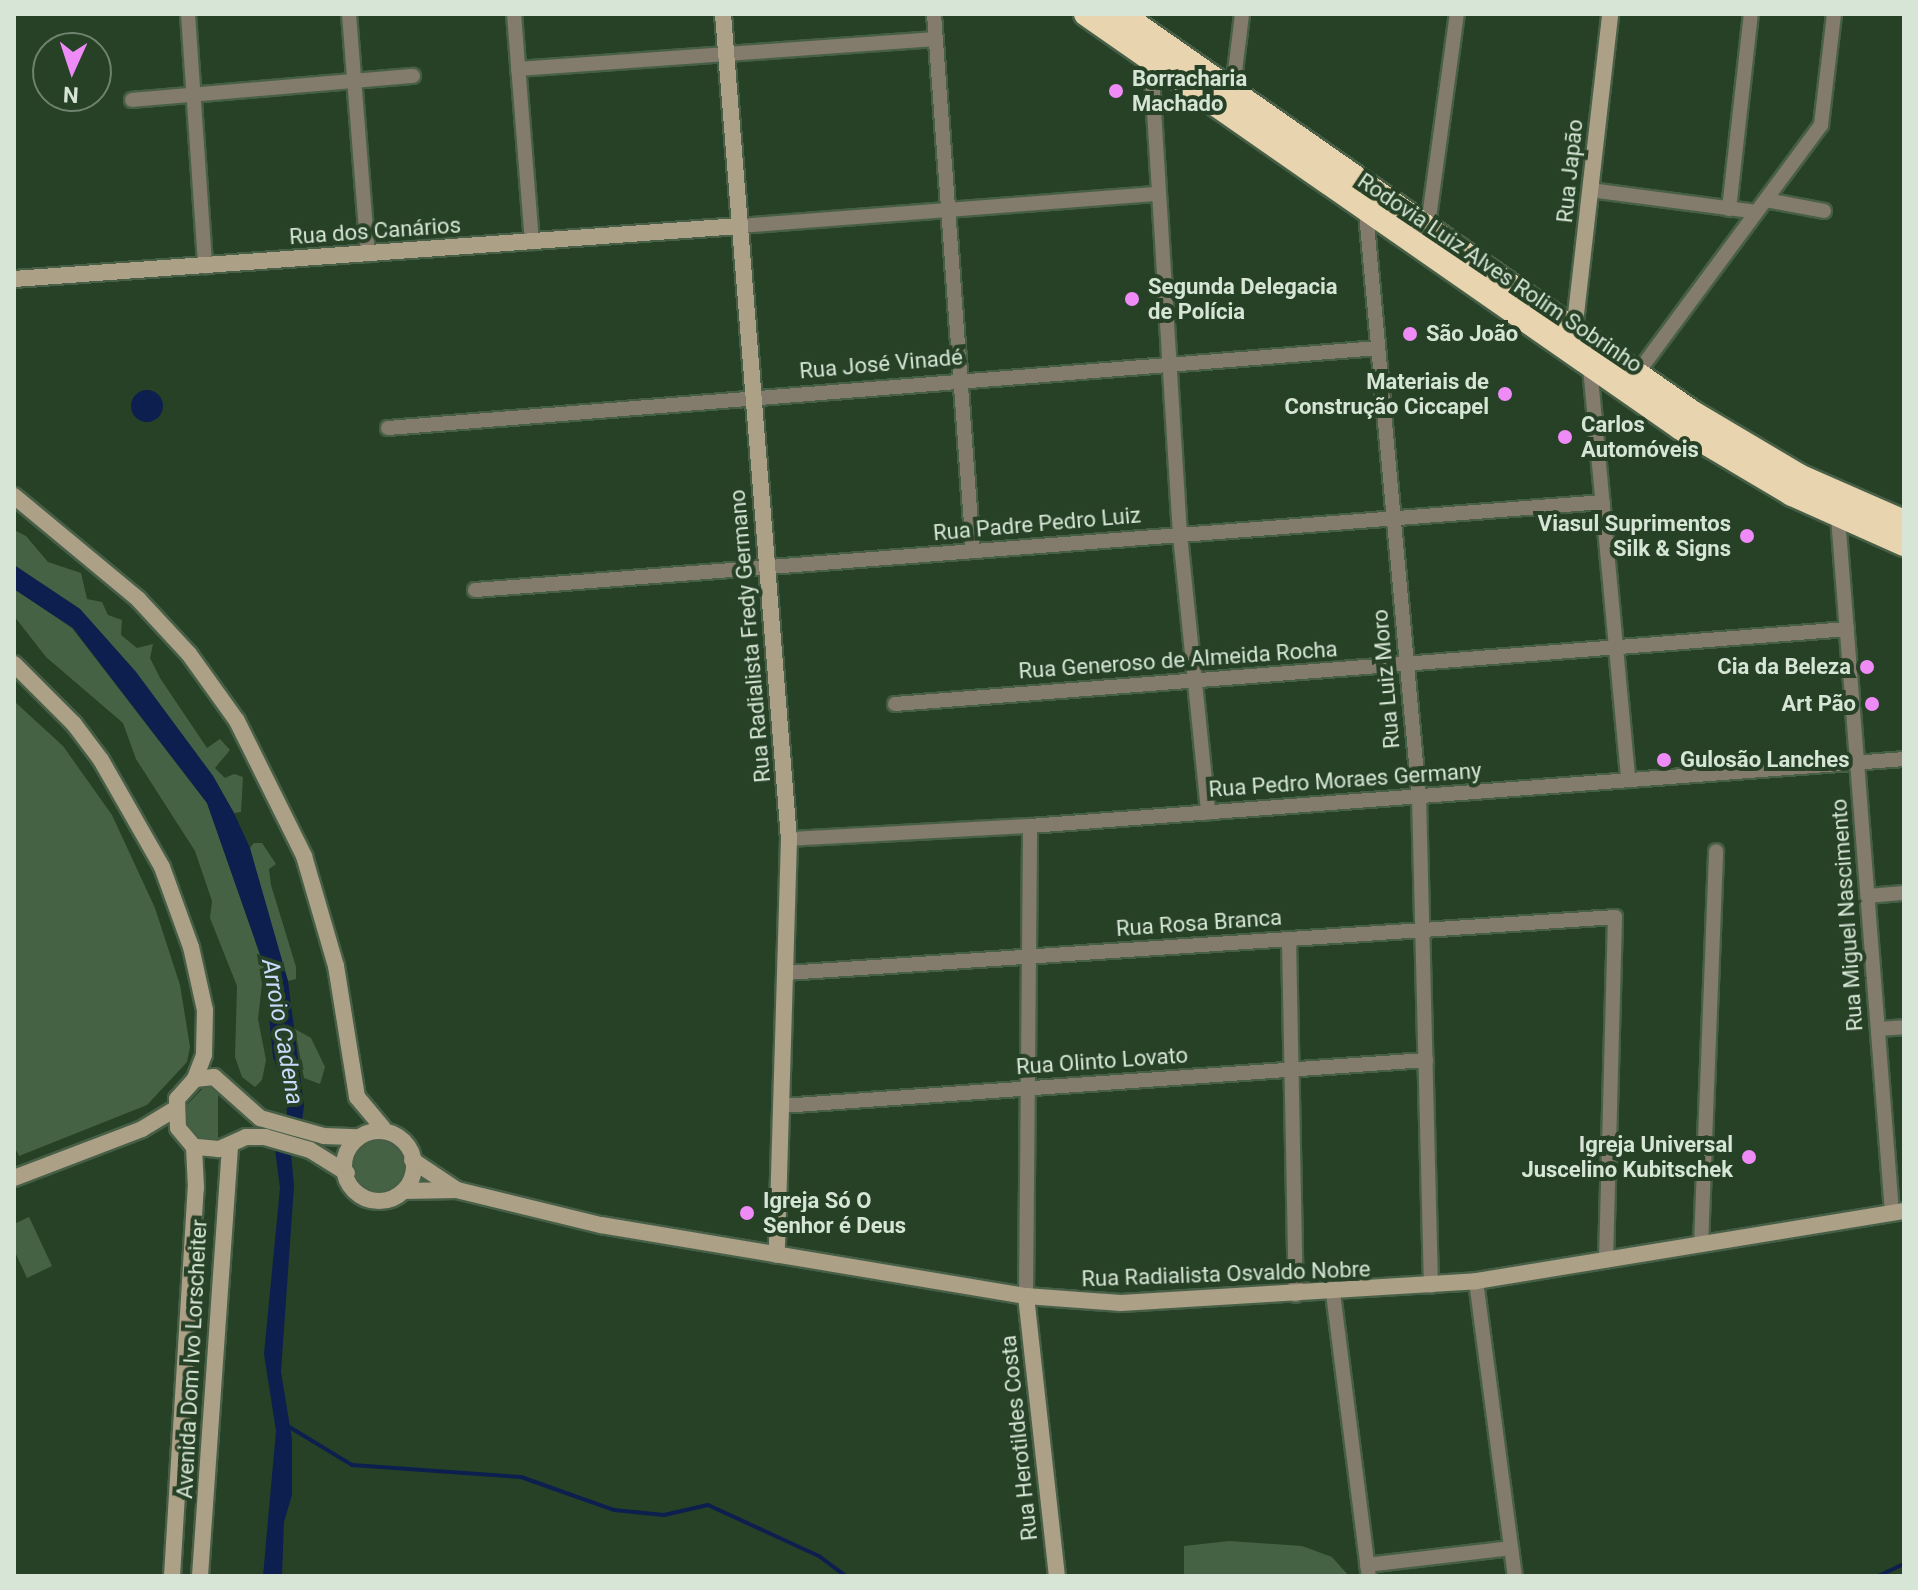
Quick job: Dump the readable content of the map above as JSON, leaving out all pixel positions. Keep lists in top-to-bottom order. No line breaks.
{"streets":{"highway":["Rodovia Luiz Alves Rolim Sobrinho"],"street":["Rua Japão","Rua dos Canários","Rua José Vinadé","Rua Padre Pedro Luiz","Rua Radialista Fredy Germano","Rua Generoso de Almeida Rocha","Rua Luiz Moro","Rua Pedro Moraes Germany","Rua Miguel Nascimento","Rua Rosa Branca","Rua Olinto Lovato","Rua Radialista Osvaldo Nobre","Avenida Dom Ivo Lorscheiter","Rua Herotildes Costa"]},"crossings":[["Rua Japão","Rodovia Luiz Alves Rolim Sobrinho"],["Rua dos Canários","Rua Radialista Fredy Germano"],["Rodovia Luiz Alves Rolim Sobrinho","Rua Luiz Moro"],["Rodovia Luiz Alves Rolim Sobrinho","Rua Miguel Nascimento"],["Rua José Vinadé","Rua Radialista Fredy Germano"],["Rua José Vinadé","Rua Luiz Moro"],["Rua Padre Pedro Luiz","Rua Radialista Fredy Germano"],["Rua Padre Pedro Luiz","Rua Luiz Moro"],["Rua Radialista Fredy Germano","Rua Pedro Moraes Germany"],["Rua Radialista Fredy Germano","Rua Rosa Branca"],["Rua Radialista Fredy Germano","Rua Olinto Lovato"],["Rua Radialista Fredy Germano","Rua Radialista Osvaldo Nobre"],["Rua Generoso de Almeida Rocha","Rua Luiz Moro"],["Rua Generoso de Almeida Rocha","Rua Miguel Nascimento"],["Rua Luiz Moro","Rua Pedro Moraes Germany"],["Rua Luiz Moro","Rua Rosa Branca"],["Rua Luiz Moro","Rua Olinto Lovato"],["Rua Luiz Moro","Rua Radialista Osvaldo Nobre"],["Rua Pedro Moraes Germany","Rua Miguel Nascimento"],["Rua Miguel Nascimento","Rua Radialista Osvaldo Nobre"],["Rua Rosa Branca","Rua Radialista Osvaldo Nobre"],["Rua Radialista Osvaldo Nobre","Rua Herotildes Costa"]],"water":["Arroio Cadena"],"places":["Borracharia Machado","Segunda Delegacia de Polícia","São João","Materiais de Construção Ciccapel","Carlos Automóveis","Viasul Suprimentos Silk & Signs","Cia da Beleza","Art Pão","Gulosão Lanches","Igreja Universal Juscelino Kubitschek","Igreja Só O Senhor é Deus"],"north":"bottom"}
